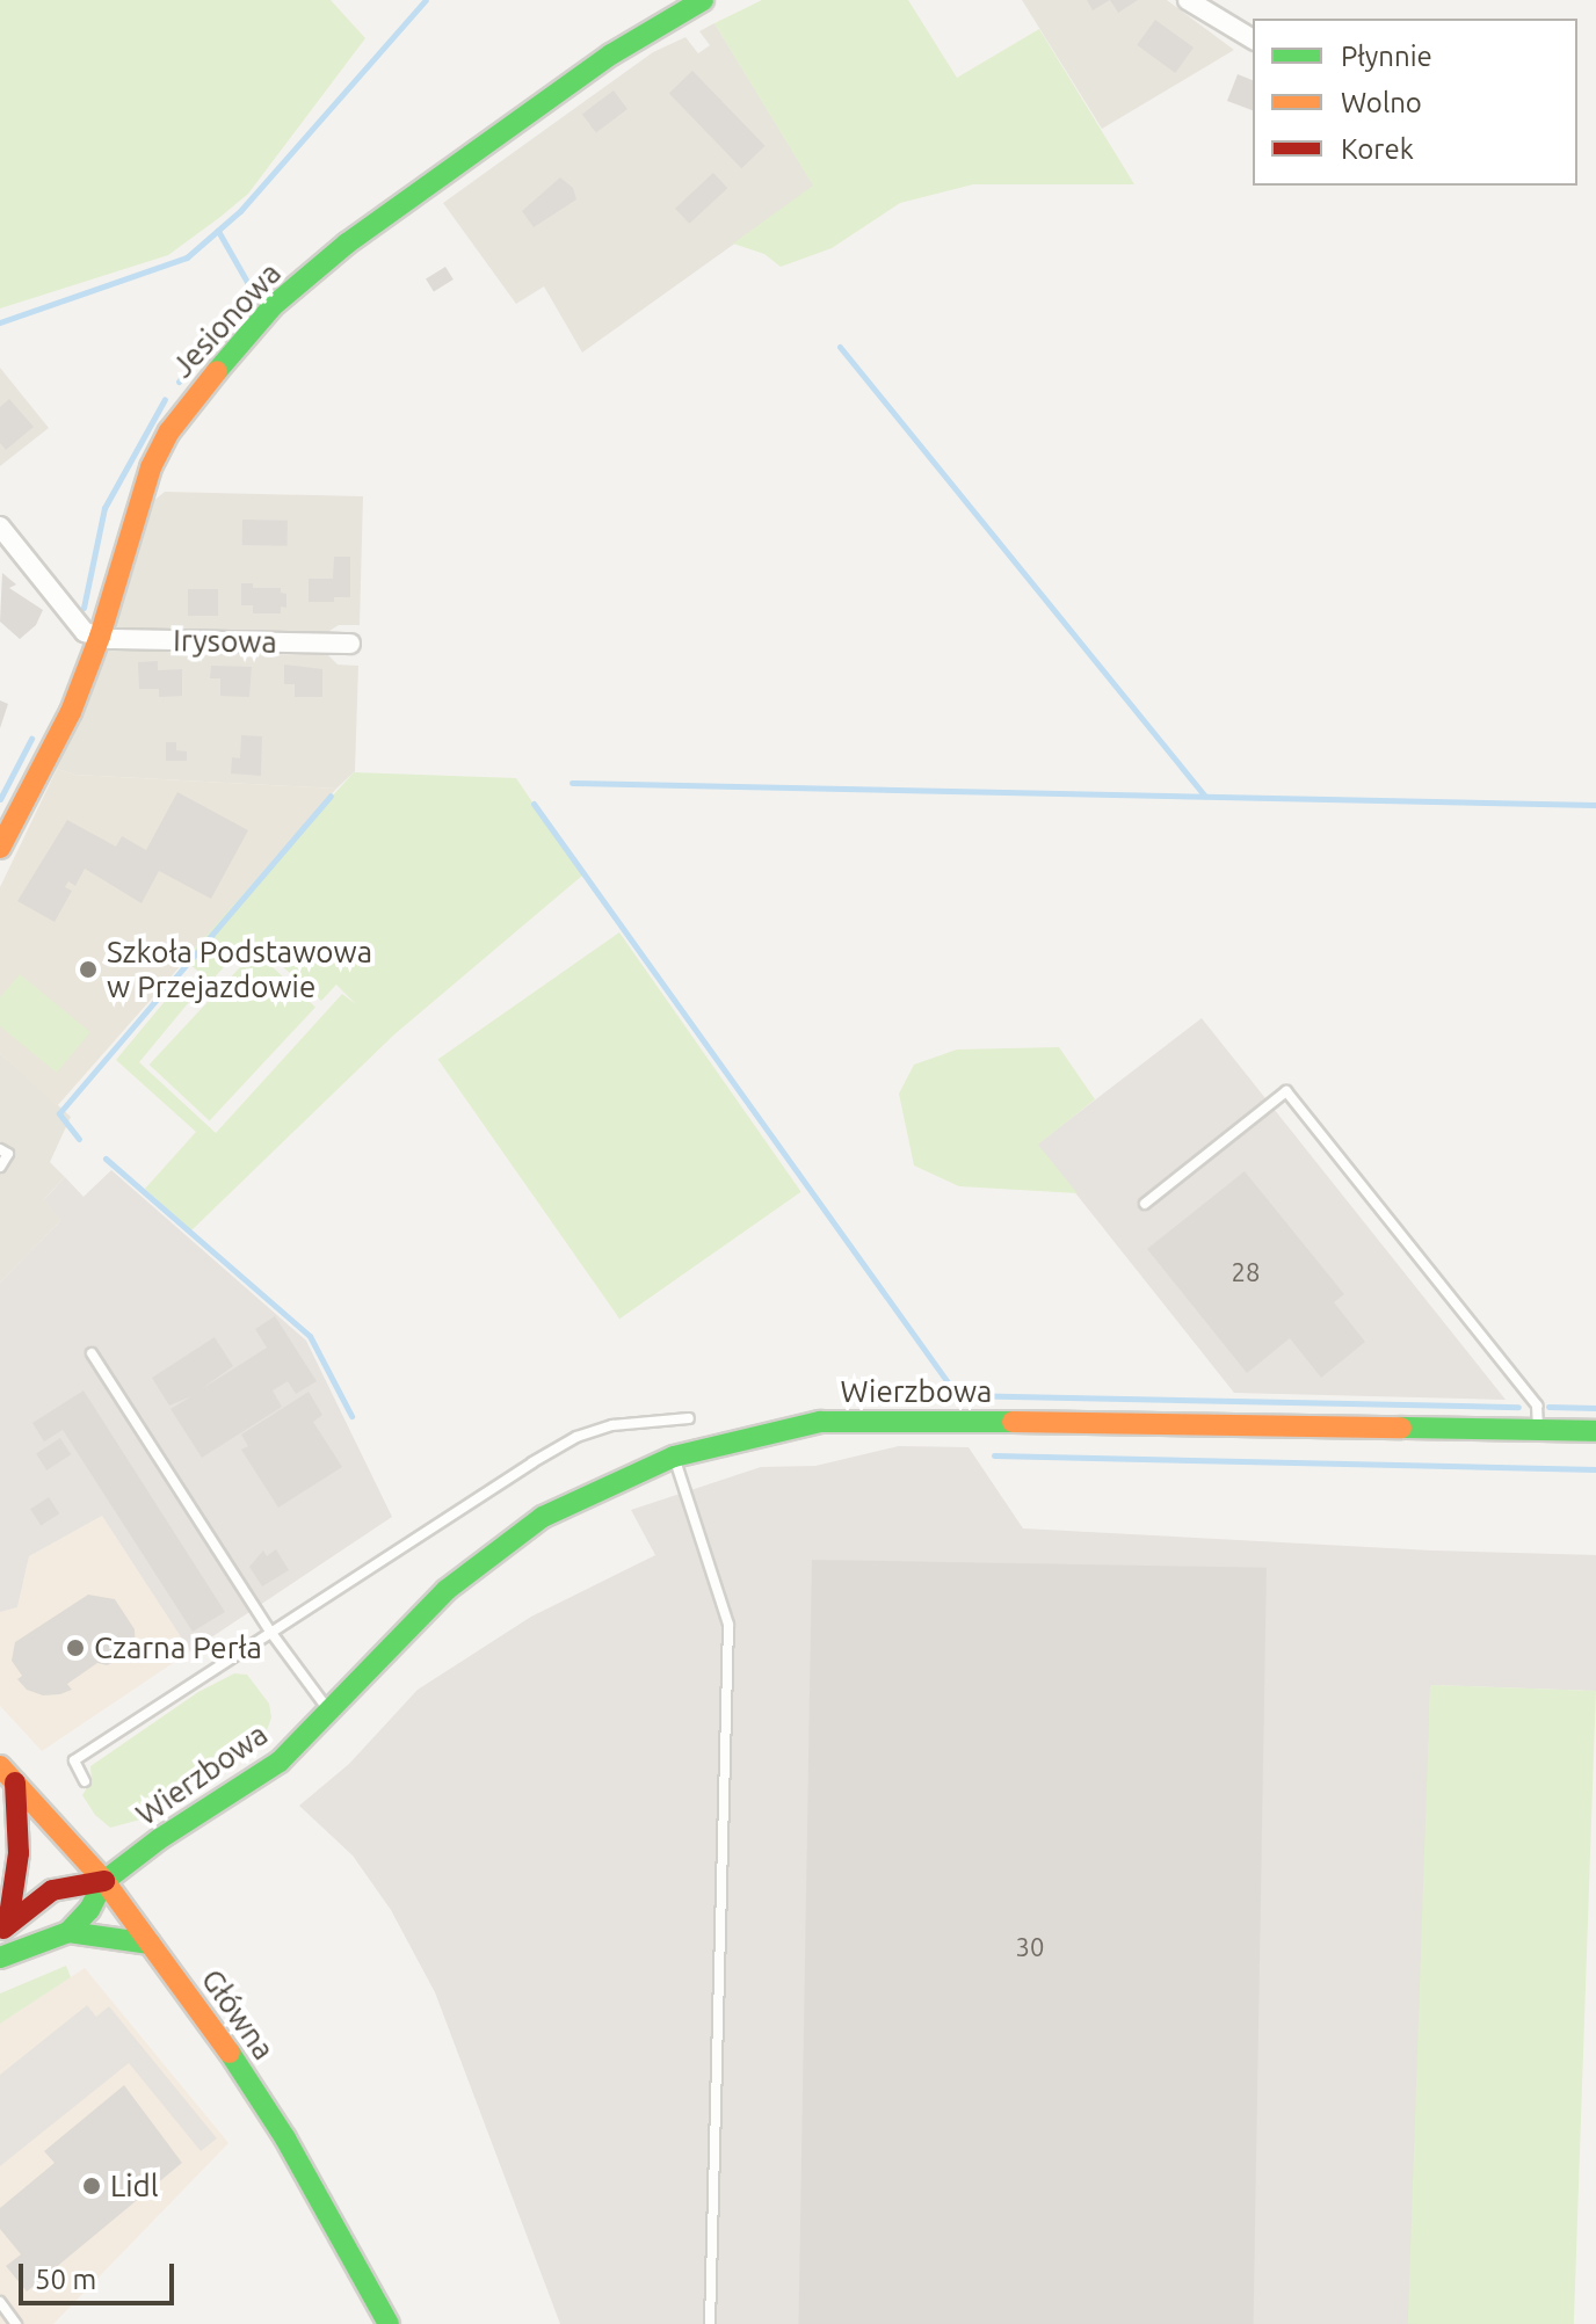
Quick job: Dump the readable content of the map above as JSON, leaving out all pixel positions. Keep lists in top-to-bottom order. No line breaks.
{"streets":{"street":["Jesionowa","Irysowa","Wierzbowa","Główna"]},"crossings":[["Jesionowa","Irysowa"],["Wierzbowa","Główna"]],"places":["Szkoła Podstawowa w Przejazdowie","Czarna Perła","Lidl"],"house_numbers":["28","30"],"legend":["Płynnie","Wolno","Korek"],"scale_bar":"50 m"}
